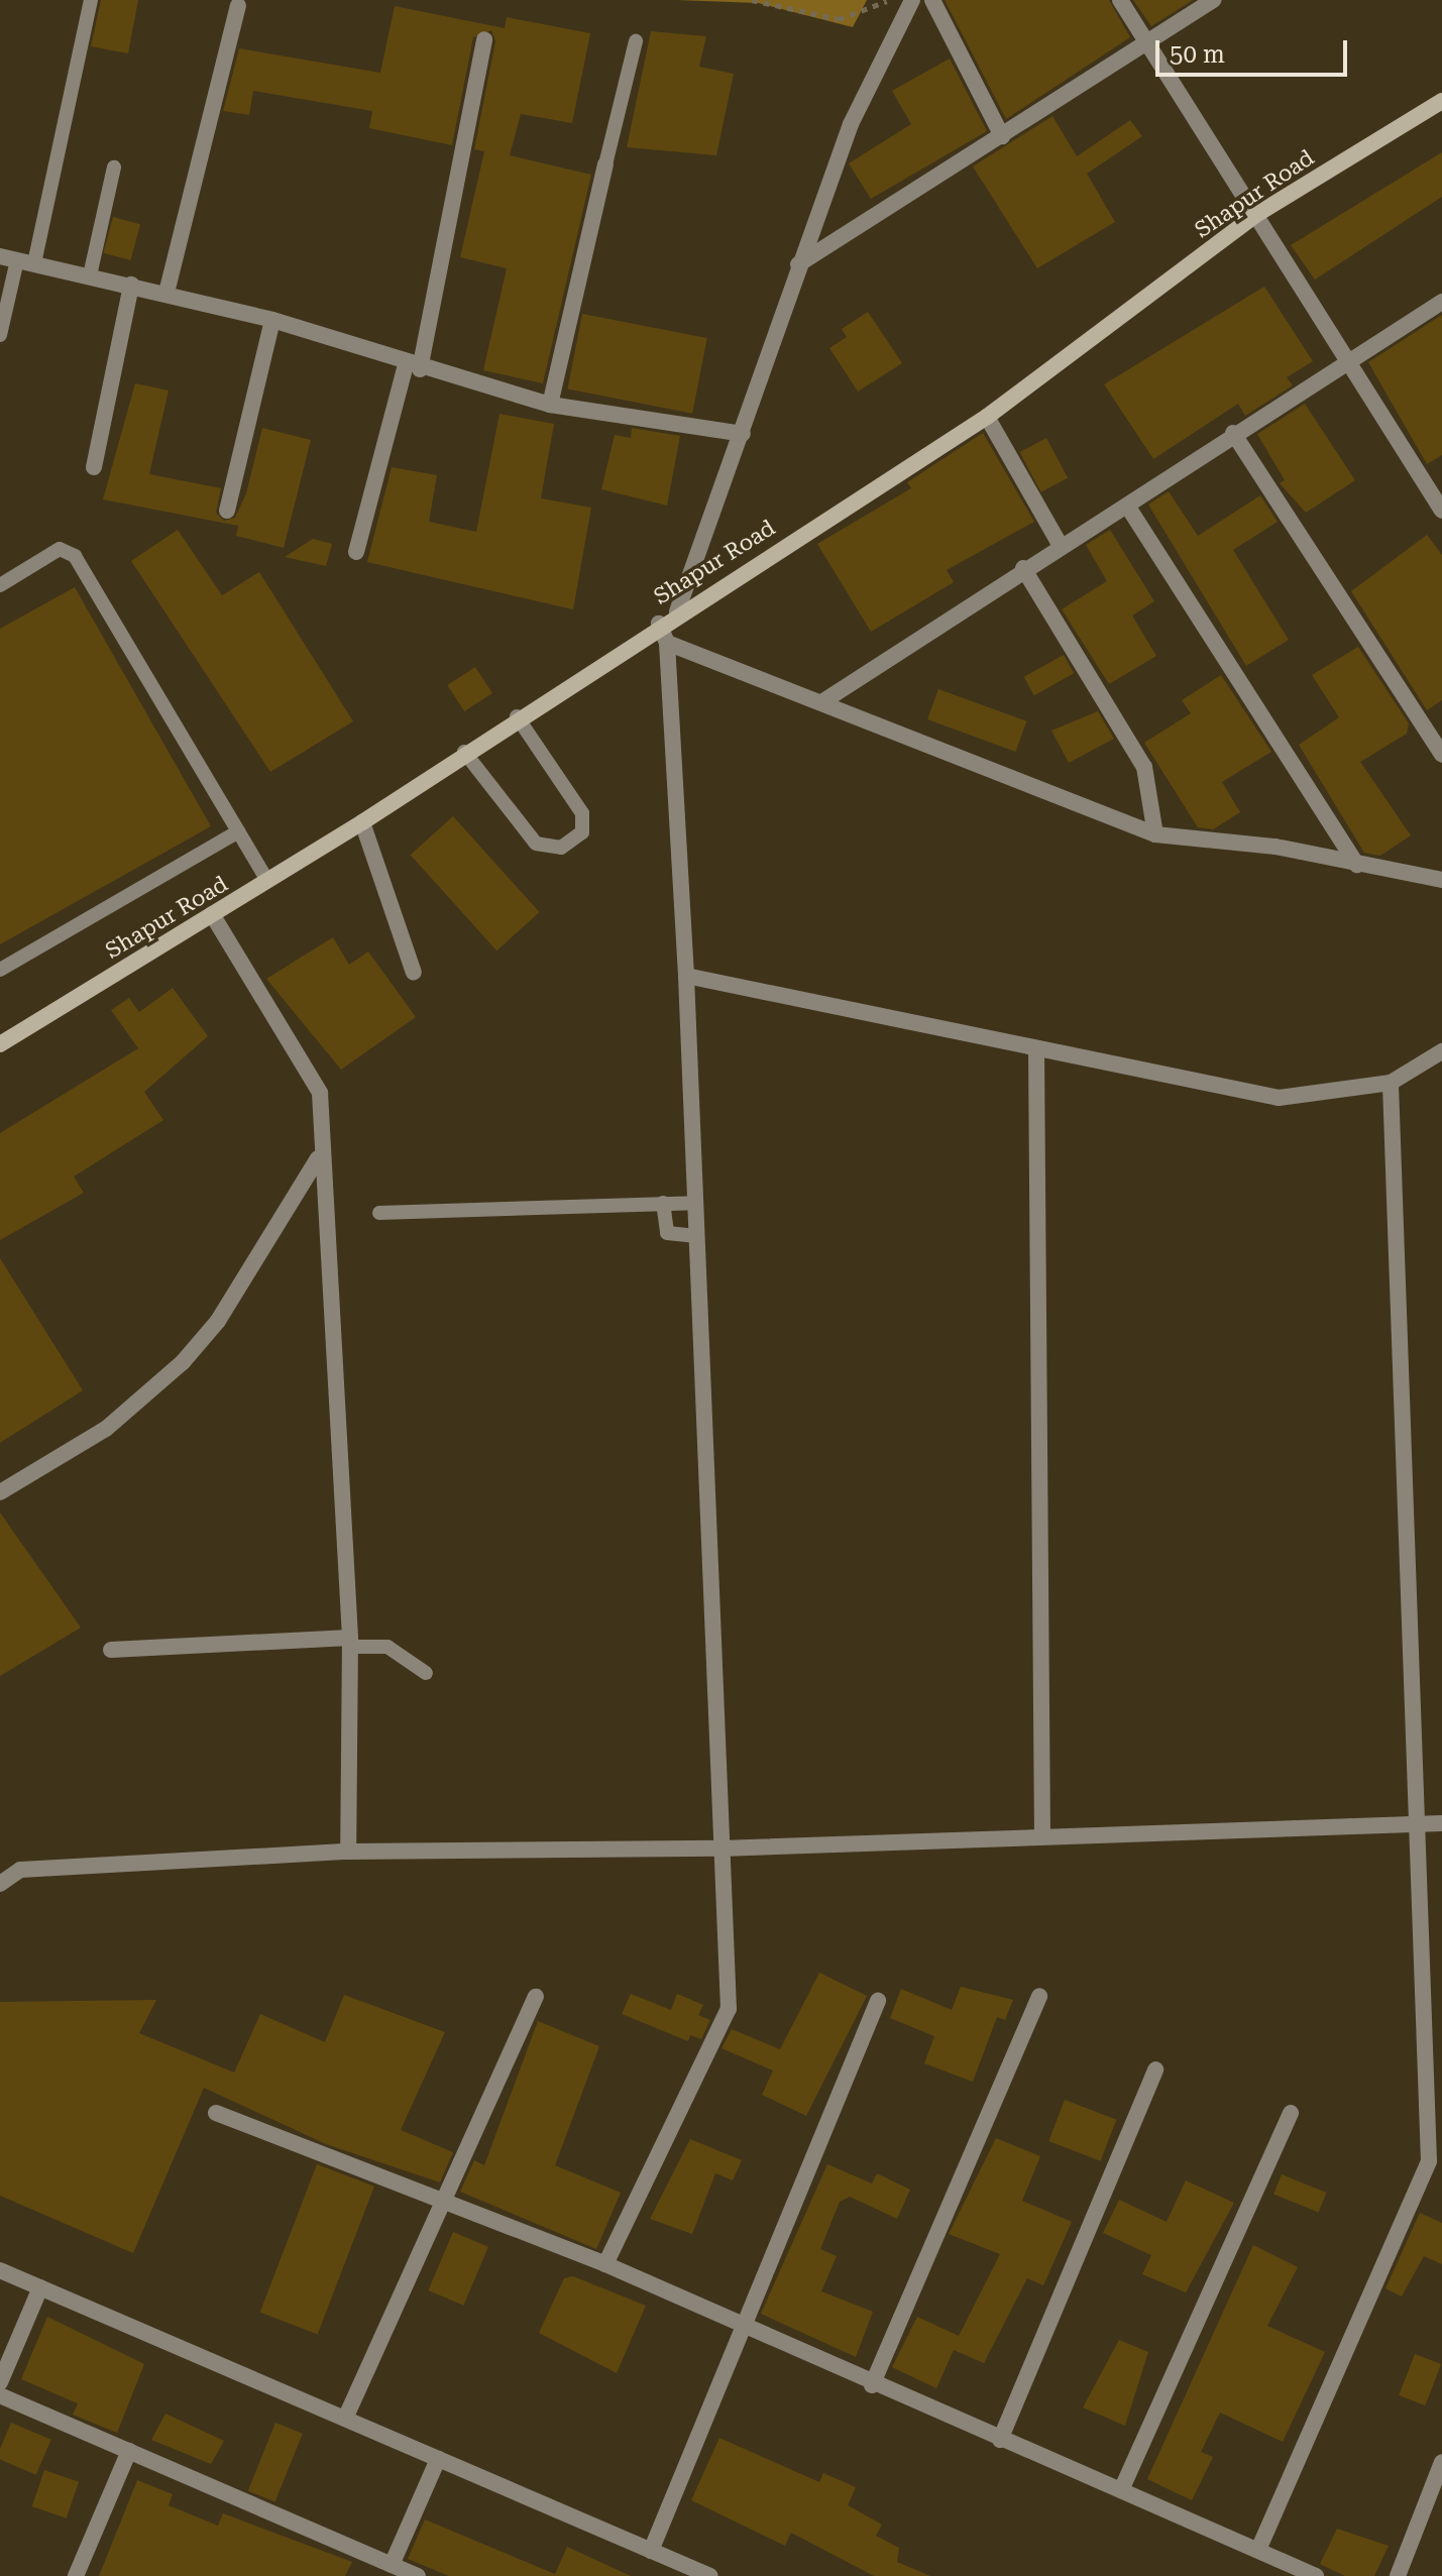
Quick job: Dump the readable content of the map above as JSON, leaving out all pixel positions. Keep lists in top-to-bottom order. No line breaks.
{"streets":{"street":["Shapur Road"]},"scale_bar":"50 m"}
